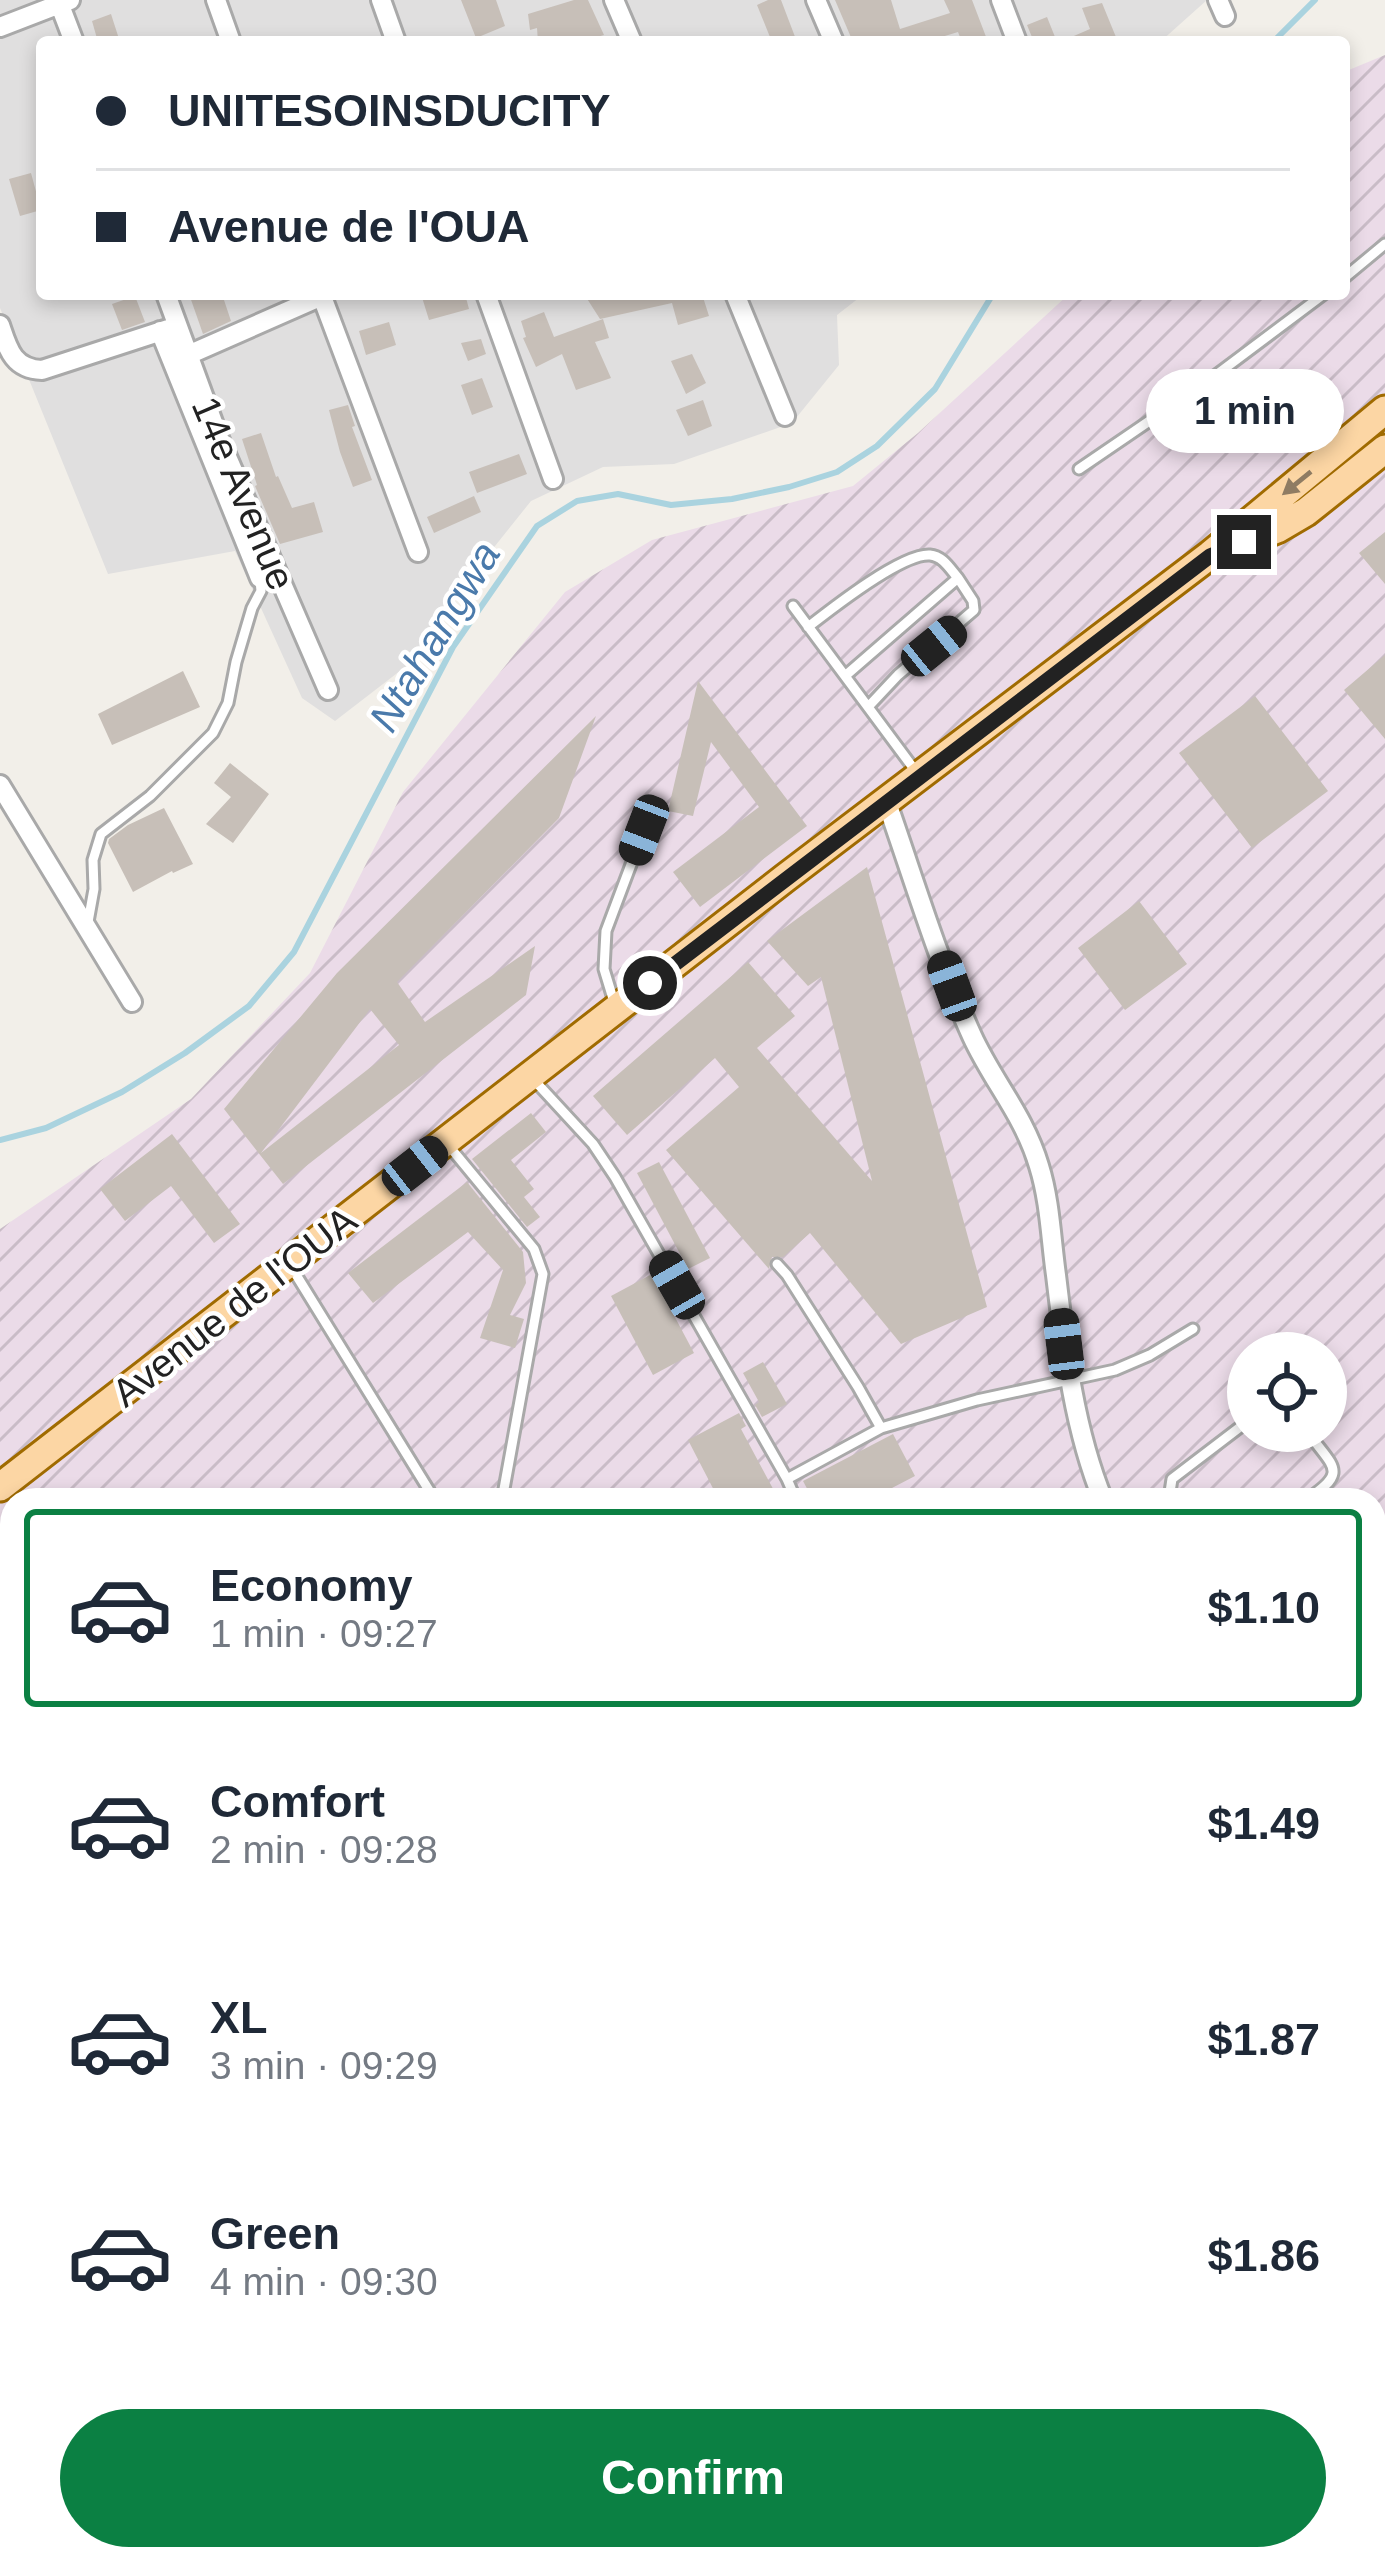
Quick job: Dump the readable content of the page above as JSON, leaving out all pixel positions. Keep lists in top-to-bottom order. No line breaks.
{"streets":{"main road":["Avenue de l'OUA"],"street":["14e Avenue"]},"water":["Ntahangwa"],"page":{"banner":["UNITESOINSDUCITY","Avenue de l'OUA"],"bubble":"1 min","list":[{"name":"Economy","note":"1 min · 09:27","value":"$1.10"},{"name":"Comfort","note":"2 min · 09:28","value":"$1.49"},{"name":"XL","note":"3 min · 09:29","value":"$1.87"},{"name":"Green","note":"4 min · 09:30","value":"$1.86"}],"buttons":"Confirm"}}
